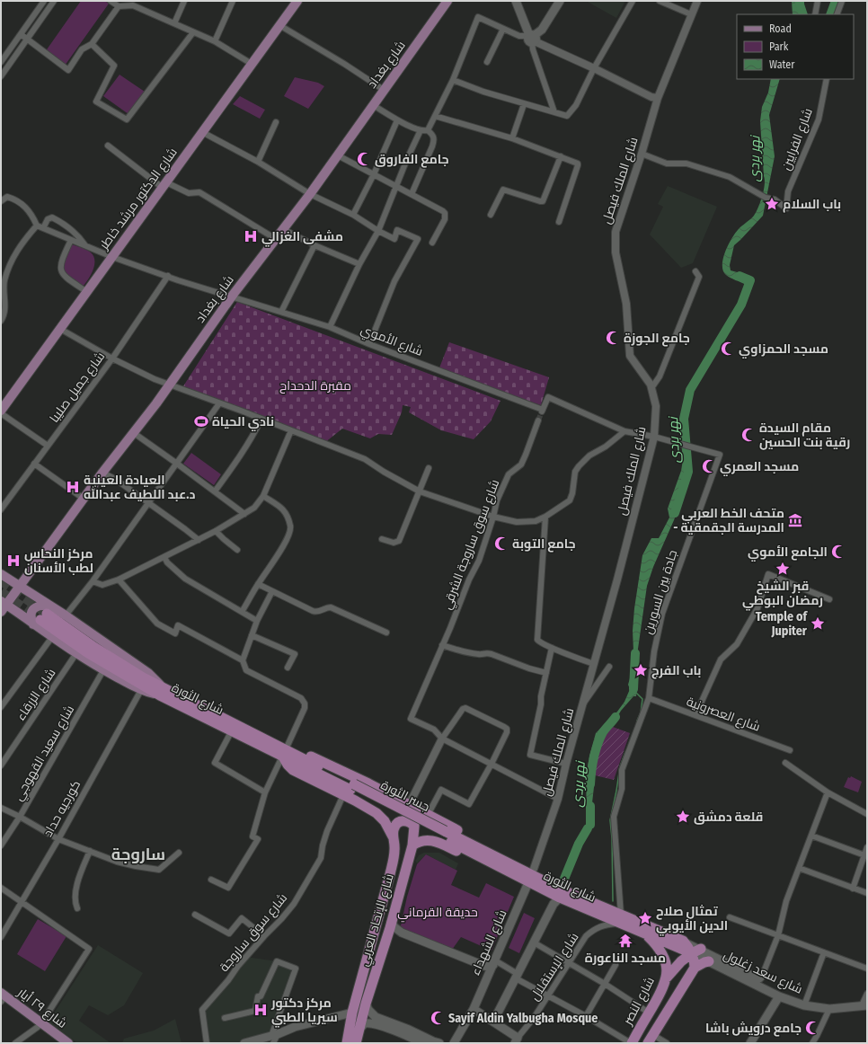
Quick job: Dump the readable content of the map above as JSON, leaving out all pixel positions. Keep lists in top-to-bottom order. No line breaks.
{"streets":{"highway":["شارع الثورة","جسر الثورة","شارع الإتحاد العربي","شارع النصر"],"main road":["شارع بغداد","شارع الدكتور مرشد خاطر","شارع الشهداء","شارع سعد زغلول","شارع ٢٩ أيار"],"street":["شارع الفرايين","شارع الملك فيصل","شارع الأموي","شارع جميل صليبا","شارع سوق ساروجة الشرقي","جادة بين السورين","شارع الزرقاء","شارع العصرونية","شارع سعيد القهوجي","كورجيه حداد","شارع سوق ساروجة","شارع الإستقلال"]},"crossings":[["شارع بغداد","شارع الأموي"],["شارع الفرايين","شارع الملك فيصل"],["شارع الملك فيصل","جادة بين السورين"],["شارع الدكتور مرشد خاطر","شارع الأموي"],["شارع الأموي","شارع جميل صليبا"],["جادة بين السورين","شارع الثورة"],["جادة بين السورين","شارع العصرونية"],["جادة بين السورين","شارع الإستقلال"],["شارع الثورة","جسر الثورة"],["شارع الثورة","شارع سوق ساروجة"],["شارع الثورة","شارع الإستقلال"],["شارع الثورة","شارع سعد زغلول"],["شارع الثورة","شارع النصر"],["جسر الثورة","شارع سوق ساروجة"]],"districts":["ساروجة"],"water":["نهر بردى"],"parks":["مقبرة الدحداح","حديقة القرماني"],"places":{"mosque":["جامع الفاروق","جامع الجوزة","مسجد الحمزاوي","مقام السيدة رقية بنت الحسين","مسجد العمري","جامع التوبة","الجامع الأموي","Sayif Aldin Yalbugha Mosque","جامع درويش باشا"],"place":["باب السلام","قبر الشيخ رمضان البوطي","Temple of Jupiter","باب الفرج","قلعة دمشق","تمثال صلاح الدين الأيوبي"],"hospital":["مشفى الغزالي","العيادة العينية د.عبد اللطيف عبدالله","مركز النحاس لطب الأسنان","مركز دكتور سيريا الطبي"],"sports":["نادي الحياة"],"museum":["متحف الخط العربي - المدرسة الجقمقية"],"temple":["مسجد الناعورة"]},"legend":["Road","Park","Water"]}
